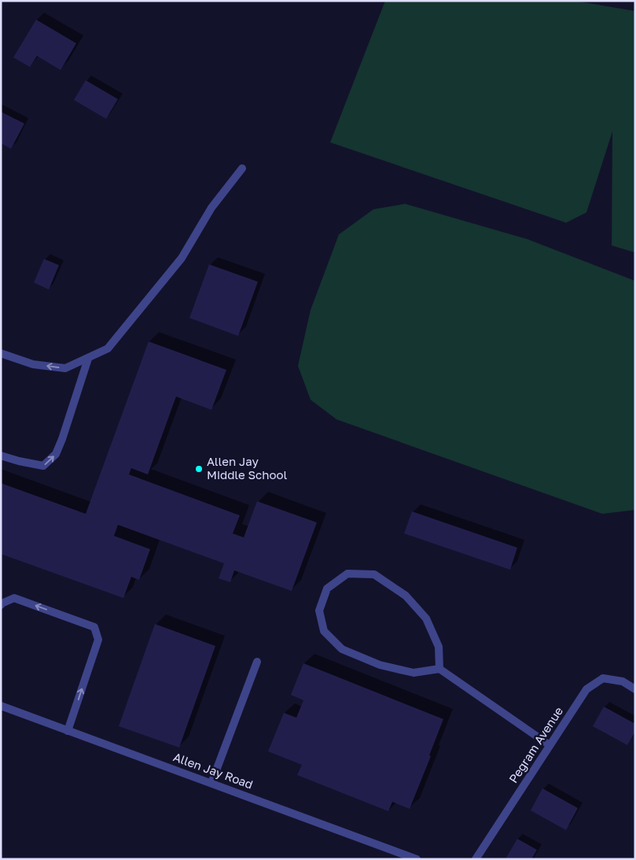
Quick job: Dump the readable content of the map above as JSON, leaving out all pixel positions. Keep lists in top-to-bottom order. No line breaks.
{"streets":{"street":["Pegram Avenue","Allen Jay Road"]},"places":["Allen Jay Middle School"]}
